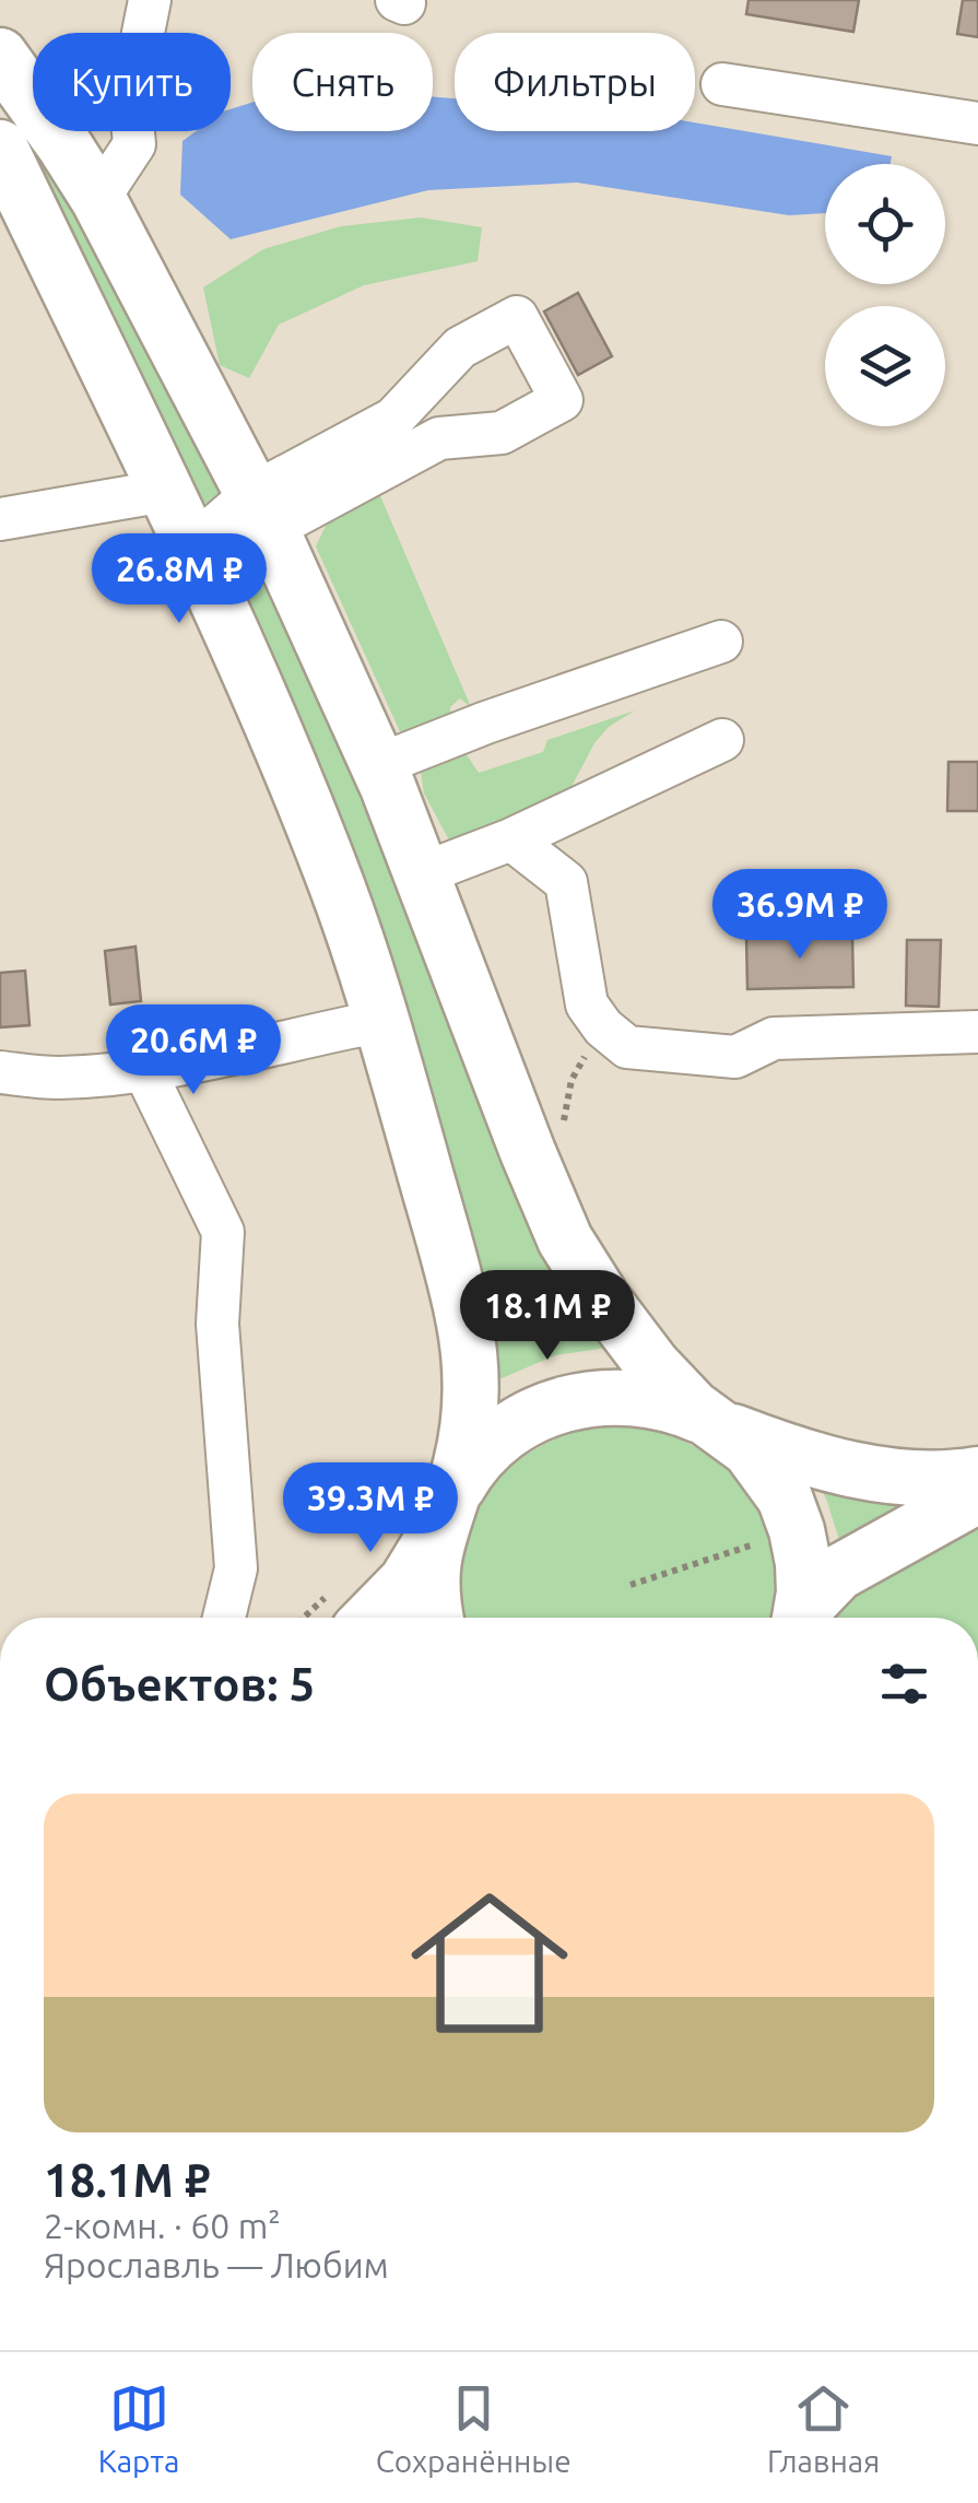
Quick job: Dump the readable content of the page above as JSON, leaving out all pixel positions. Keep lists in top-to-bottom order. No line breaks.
{"page":{"chip":["Купить","Снять","Фильтры"],"price":["26.8M ₽","36.9M ₽","20.6M ₽","18.1M ₽","39.3M ₽"],"heading":"Объектов: 5","list":[{"name":"18.1M ₽","note":"2-комн. · 60 m² · Ярославль — Любим"}],"tabs":["Карта","Сохранённые","Главная"]}}
